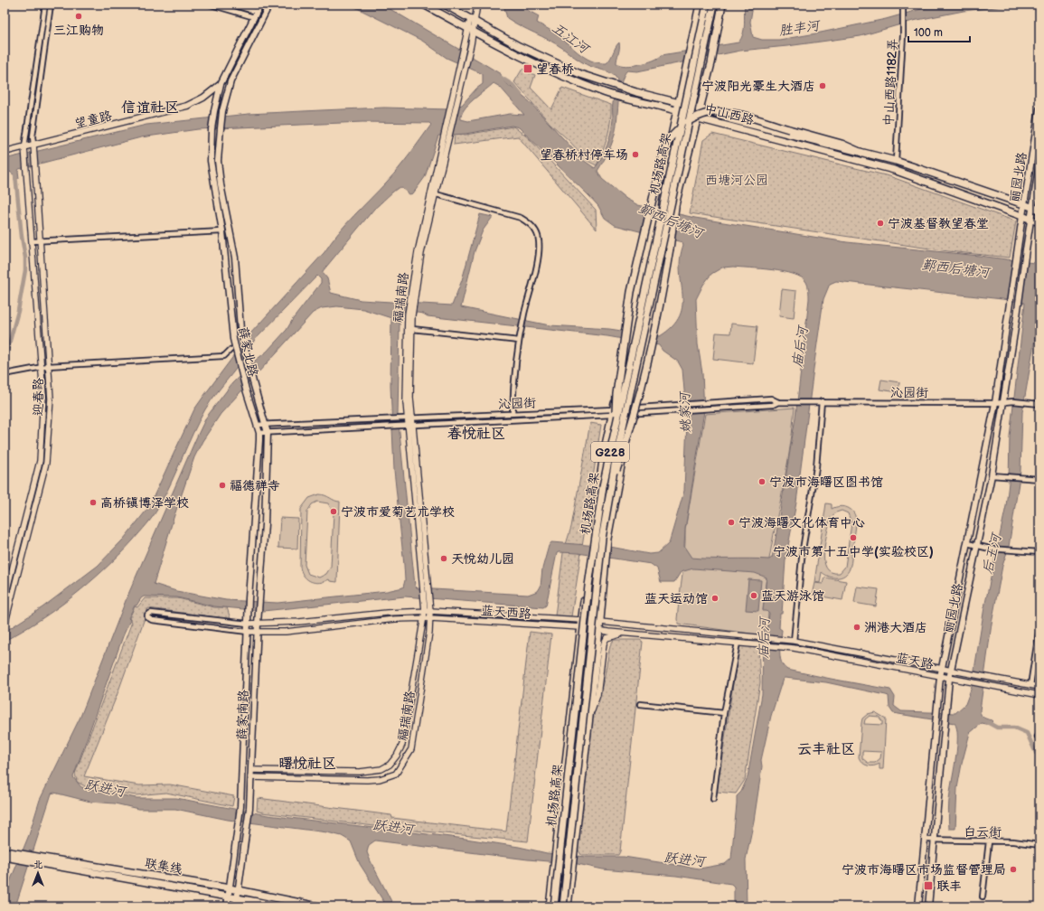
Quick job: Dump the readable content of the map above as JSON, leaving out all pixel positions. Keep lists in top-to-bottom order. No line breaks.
{"streets":{"main road":["中山西路","望童路","机场路高架","丽园北路","薛家北路","G228","薛家南路","联集线"],"street":["中山西路1182弄","福瑞南路","沁园街","迎春路","蓝天西路","蓝天路","白云街"]},"crossings":[["中山西路1182弄","中山西路"],["中山西路","丽园北路"],["中山西路","福瑞南路"],["望童路","薛家北路"],["望童路","迎春路"],["丽园北路","沁园街"],["丽园北路","蓝天路"],["丽园北路","白云街"],["福瑞南路","沁园街"],["福瑞南路","蓝天西路"],["福瑞南路","薛家南路"],["薛家北路","沁园街"],["薛家北路","蓝天西路"],["薛家北路","薛家南路"],["蓝天西路","蓝天路"],["蓝天西路","薛家南路"],["薛家南路","联集线"]],"districts":["信谊社区","春悦社区","云丰社区","曙悦社区"],"water":["胜丰河","五江河","鄞西后塘河","庙后河","姚家河","后王河","跃进河"],"parks":["西塘河公园"],"places":{"other":["三江购物","宁波阳光豪生大酒店","望春桥村停车场","宁波基督教望春堂","宁波市海曙区图书馆","福德禅寺","高桥镇博泽学校","宁波市爱菊艺术学校","宁波海曙文化体育中心","宁波市第十五中学(实验校区)","天悦幼儿园","蓝天游泳馆","蓝天运动馆","洲港大酒店","宁波市海曙区市场监督管理局"],"transit":["望春桥","联丰"]},"scale_bar":"100 m","north":"top"}
